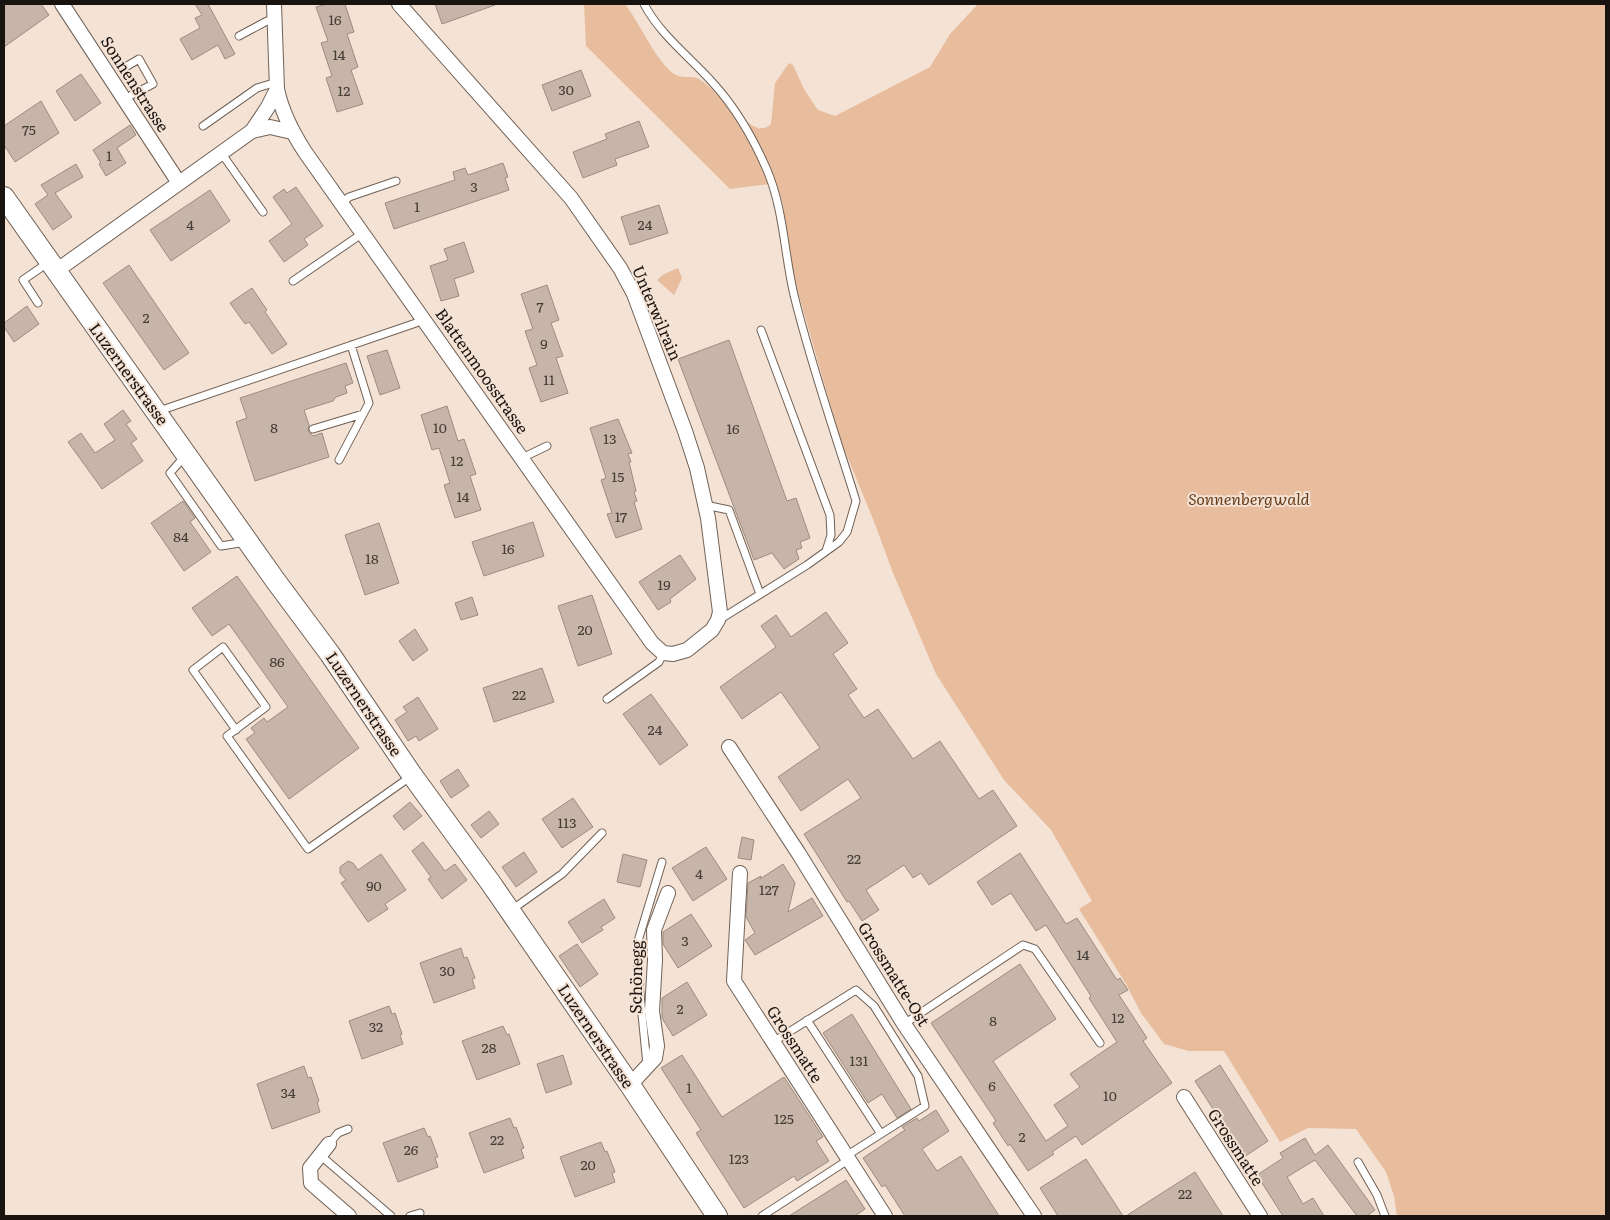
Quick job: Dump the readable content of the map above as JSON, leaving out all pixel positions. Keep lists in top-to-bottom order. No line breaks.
{"streets":{"main road":["Luzernerstrasse"],"street":["Sonnenstrasse","Unterwilrain","Blattenmoosstrasse","Grossmatte-Ost","Schönegg","Grossmatte"]},"crossings":[["Luzernerstrasse","Schönegg"]],"parks":["Sonnenbergwald"],"house_numbers":["16","14","30","12","75","1","3","1","4","24","7","2","9","11","8","10","16","13","12","15","14","17","84","16","18","19","20","86","22","24","113","22","4","90","127","3","14","30","2","12","8","32","28","131","6","1","34","10","125","2","22","26","123","20","22"]}
